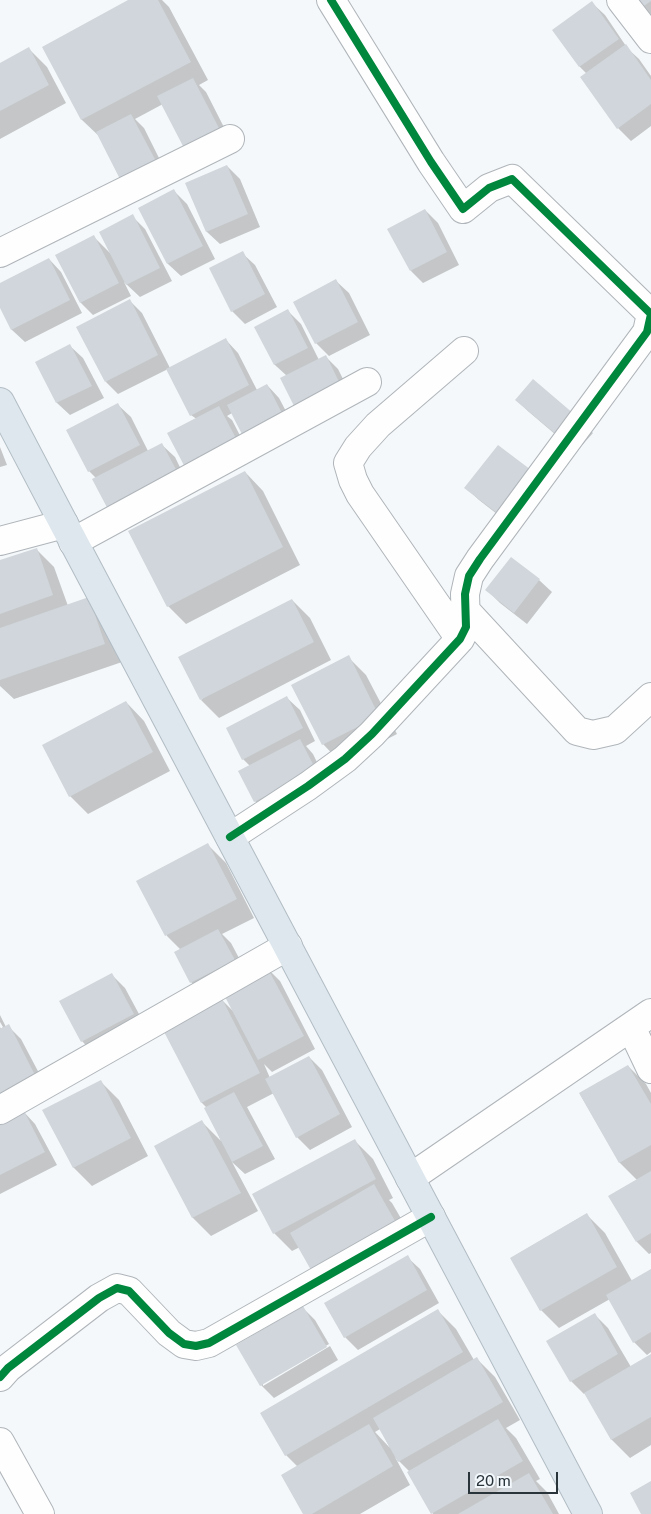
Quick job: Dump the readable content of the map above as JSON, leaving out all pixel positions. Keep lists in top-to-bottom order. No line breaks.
{"scale_bar":"20 m"}
